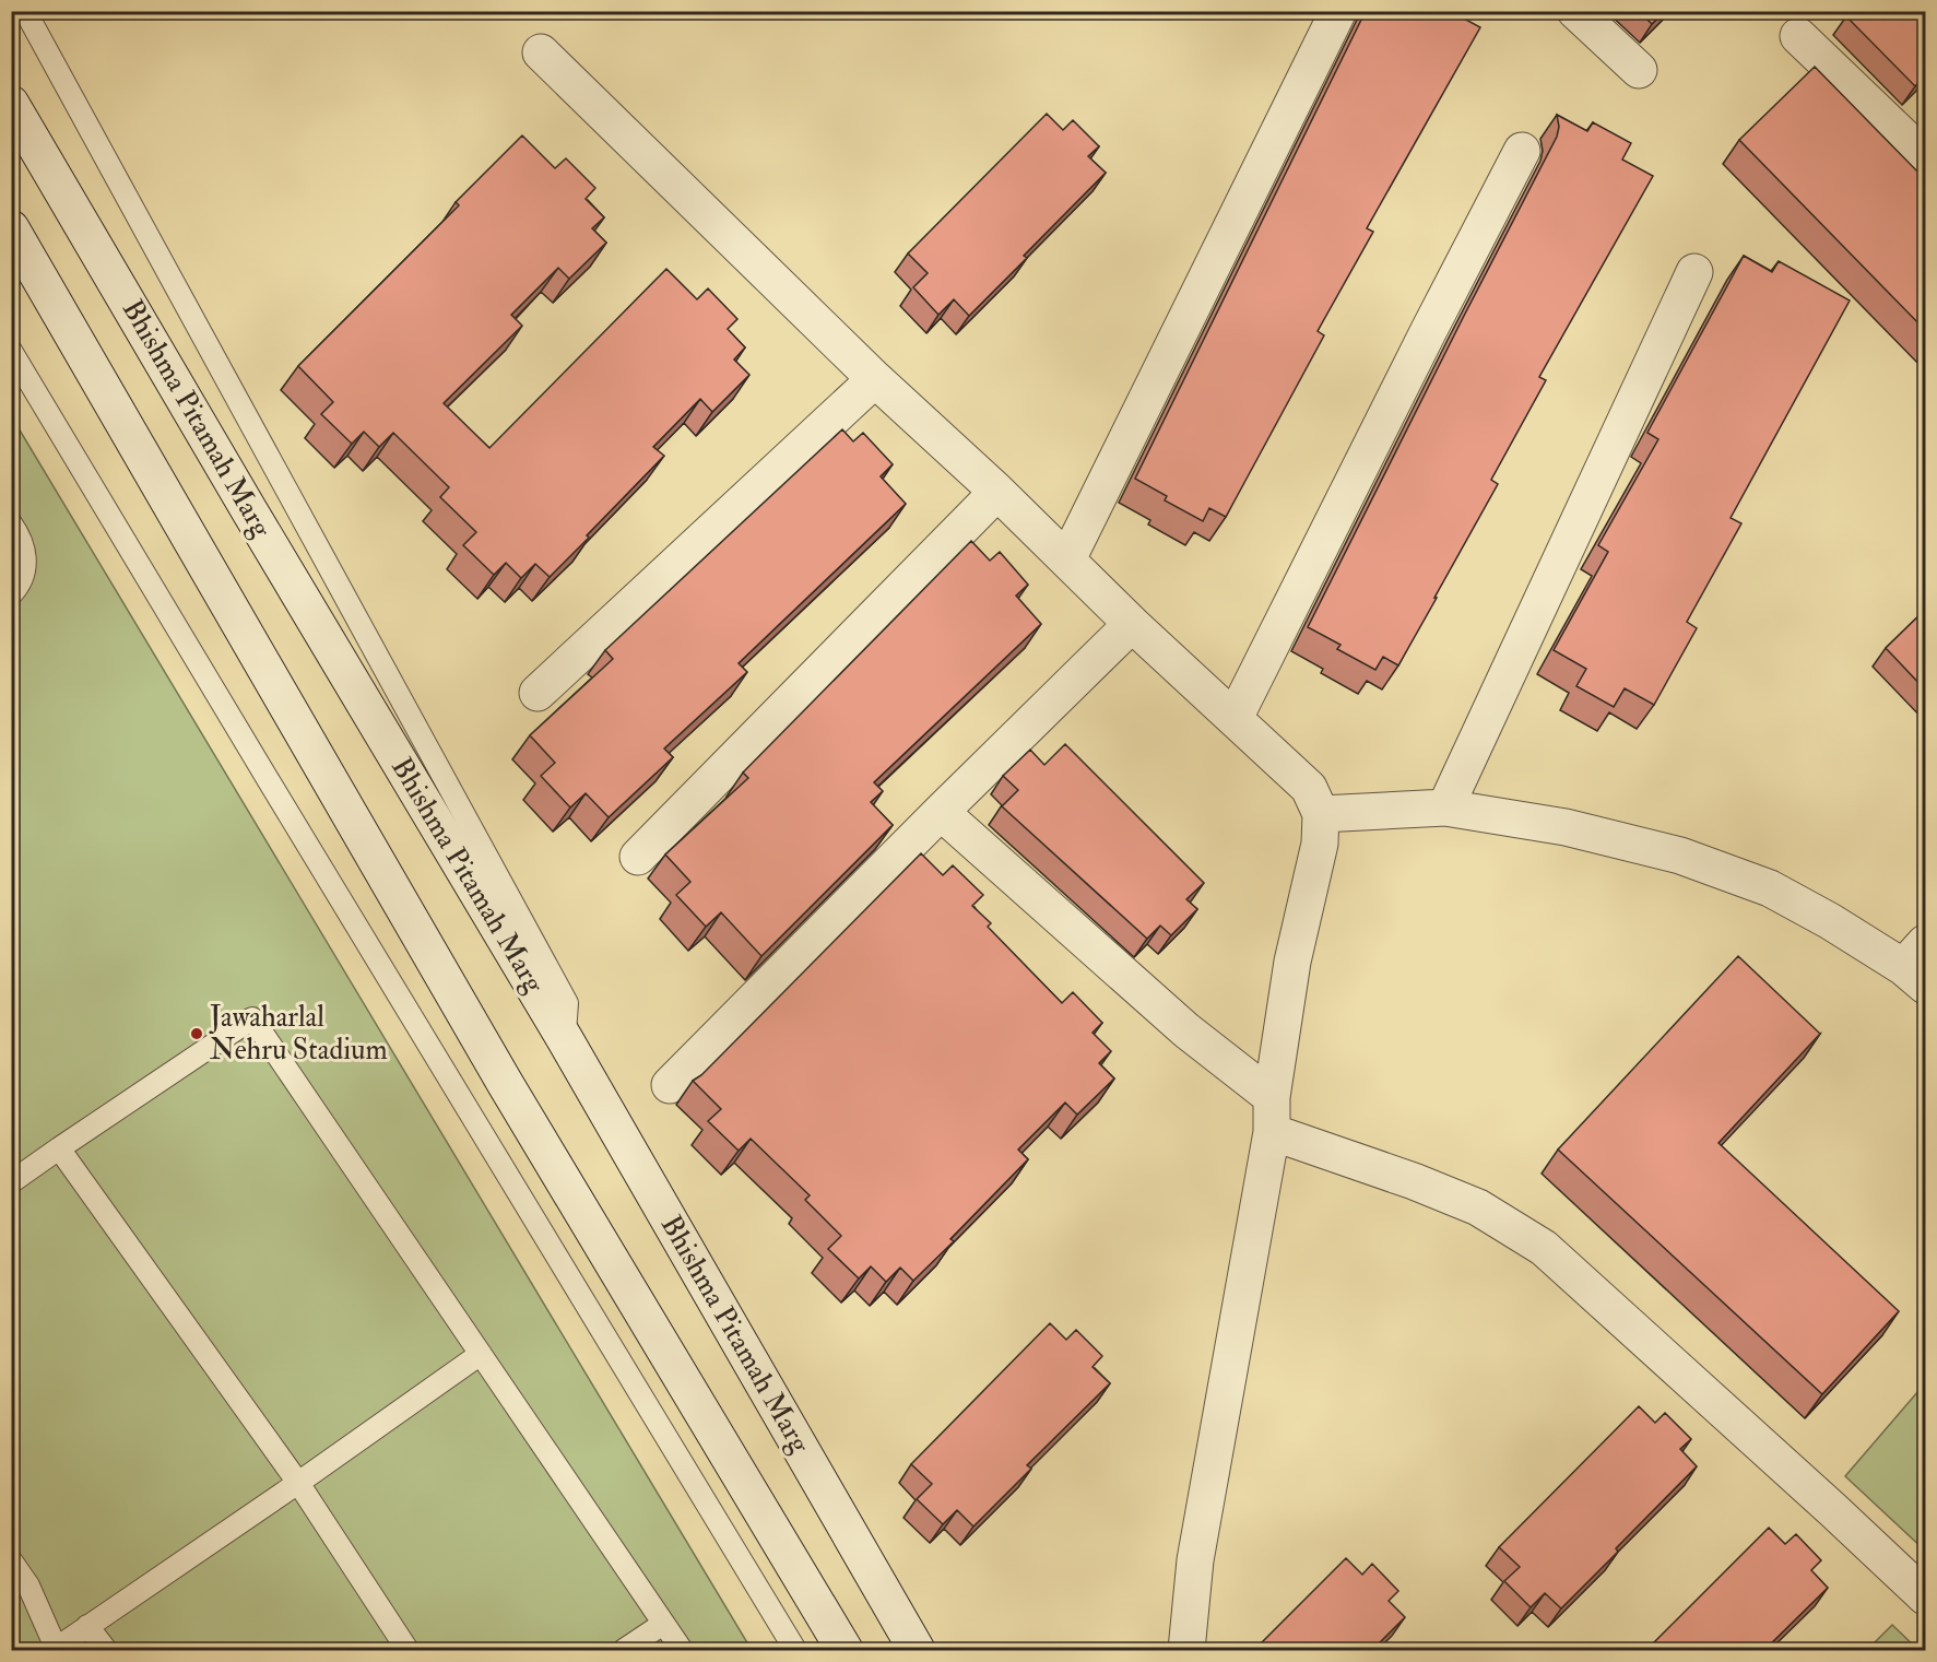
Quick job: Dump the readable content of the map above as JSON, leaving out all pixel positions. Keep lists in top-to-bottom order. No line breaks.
{"streets":{"street":["Bhishma Pitamah Marg"]},"places":["Jawaharlal Nehru Stadium"]}
